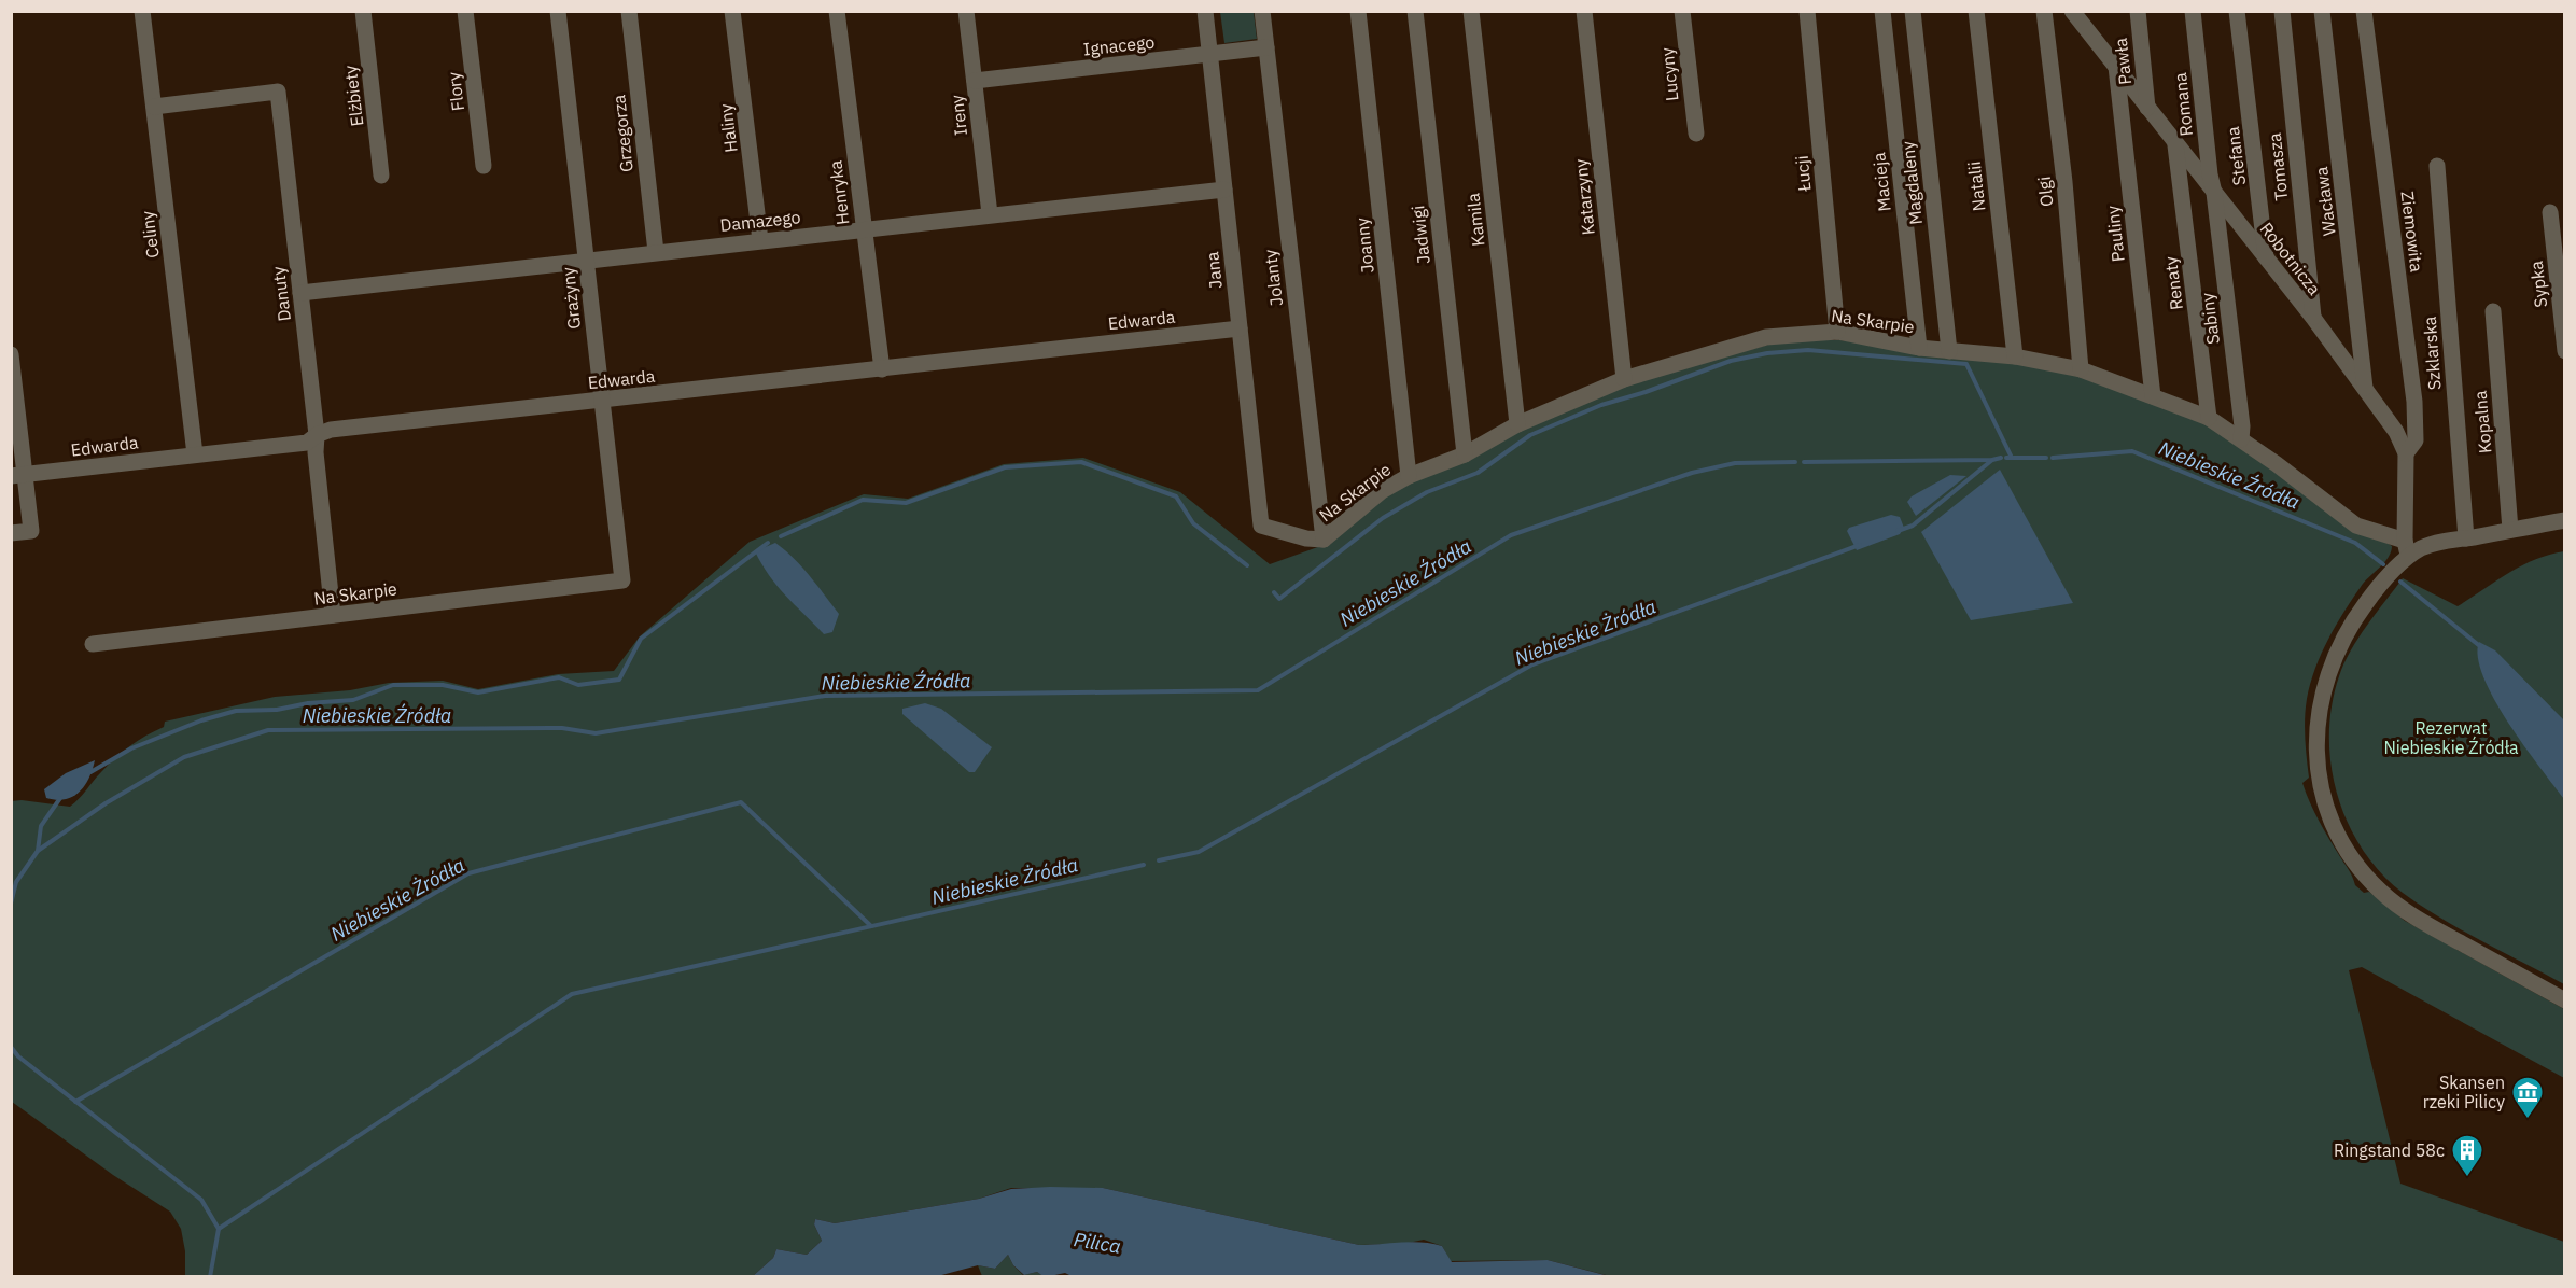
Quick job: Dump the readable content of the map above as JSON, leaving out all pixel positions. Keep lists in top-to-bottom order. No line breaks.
{"streets":{"street":["Ignacego","Pawła","Lucyny","Flory","Elżbiety","Romana","Ireny","Haliny","Grzegorza","Stefana","Tomasza","Łucji","Macieja","Magdaleny","Natalii","Olgi","Henryka","Katarzyny","Wacława","Kamila","Damazego","Ziemowita","Pauliny","Celiny","Jadwigi","Joanny","Robotnicza","Jana","Jolanty","Renaty","Sypka","Danuty","Grażyny","Sabiny","Edwarda","Na Skarpie","Szklarska","Kopalna"]},"crossings":[["Ignacego","Ireny"],["Ignacego","Jana"],["Ignacego","Jolanty"],["Pawła","Robotnicza"],["Romana","Robotnicza"],["Romana","Sabiny"],["Ireny","Damazego"],["Haliny","Damazego"],["Grzegorza","Damazego"],["Stefana","Robotnicza"],["Tomasza","Robotnicza"],["Łucji","Na Skarpie"],["Macieja","Na Skarpie"],["Magdaleny","Na Skarpie"],["Natalii","Na Skarpie"],["Olgi","Na Skarpie"],["Henryka","Damazego"],["Henryka","Edwarda"],["Katarzyny","Na Skarpie"],["Wacława","Robotnicza"],["Kamila","Na Skarpie"],["Damazego","Jana"],["Damazego","Danuty"],["Damazego","Grażyny"],["Ziemowita","Robotnicza"],["Pauliny","Robotnicza"],["Pauliny","Na Skarpie"],["Celiny","Danuty"],["Celiny","Edwarda"],["Jadwigi","Na Skarpie"],["Joanny","Na Skarpie"],["Robotnicza","Renaty"],["Robotnicza","Sabiny"],["Robotnicza","Na Skarpie"],["Jana","Edwarda"],["Jana","Na Skarpie"],["Jolanty","Na Skarpie"],["Renaty","Na Skarpie"],["Danuty","Edwarda"],["Danuty","Na Skarpie"],["Grażyny","Edwarda"],["Grażyny","Na Skarpie"],["Sabiny","Na Skarpie"]],"water":["Niebieskie Źródła","Niebieskie Żródła","Pilica"],"parks":["Rezerwat Niebieskie Źródła"],"places":{"museum":["Skansen rzeki Pilicy"],"building":["Ringstand 58c"]}}
